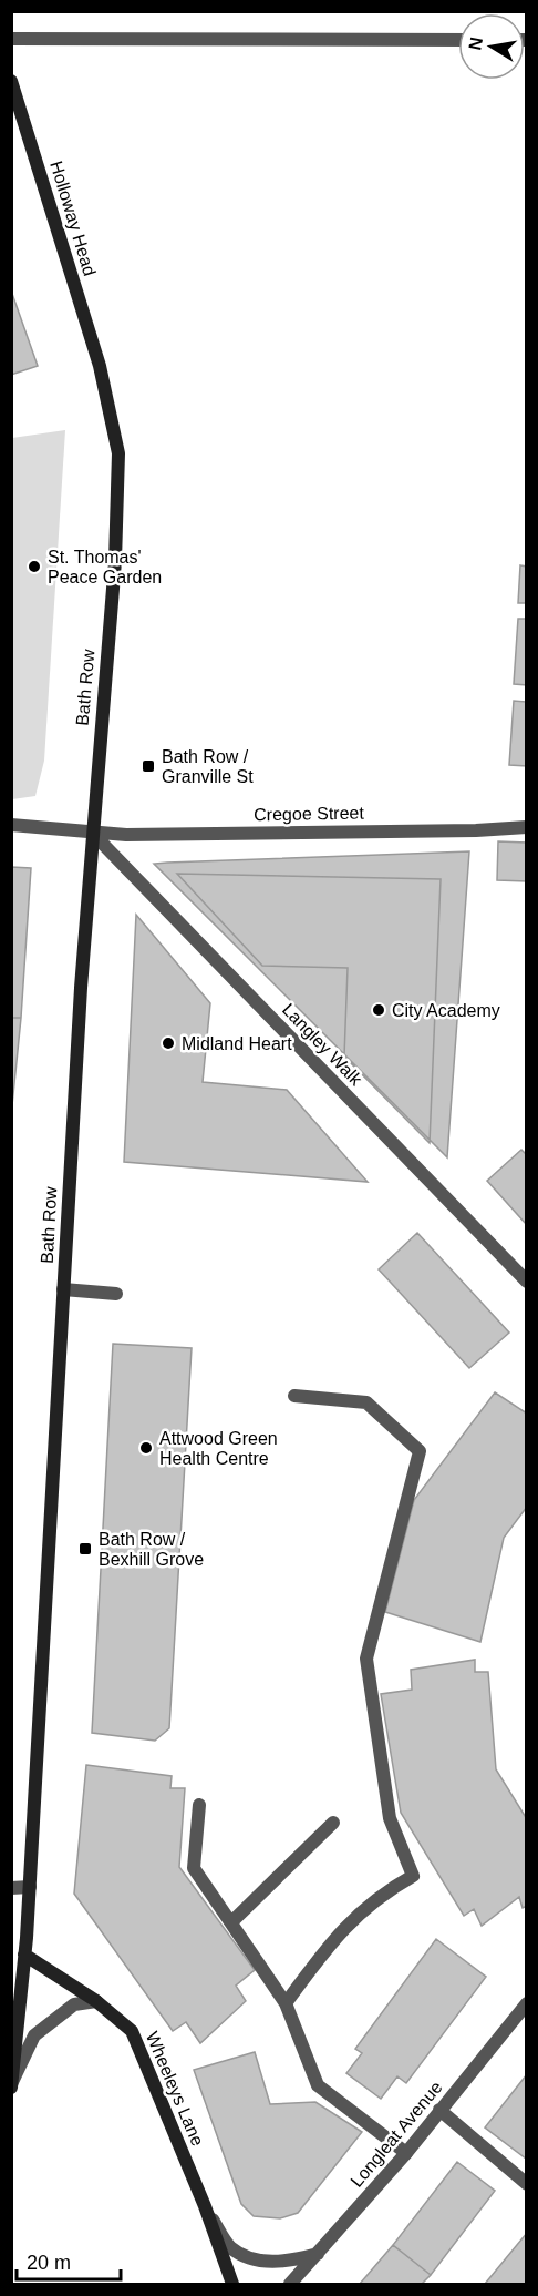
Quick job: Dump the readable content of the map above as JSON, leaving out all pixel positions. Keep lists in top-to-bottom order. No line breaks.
{"streets":{"main road":["Holloway Head","Bath Row","Wheeleys Lane"],"street":["Cregoe Street","Langley Walk","Longleat Avenue"]},"crossings":[["Holloway Head","Bath Row"],["Bath Row","Cregoe Street"],["Bath Row","Langley Walk"],["Bath Row","Wheeleys Lane"],["Cregoe Street","Langley Walk"]],"places":{"other":["St. Thomas' Peace Garden","City Academy","Midland Heart","Attwood Green Health Centre"],"transit":["Bath Row / Granville St","Bath Row / Bexhill Grove"]},"scale_bar":"20 m","north":"left"}
